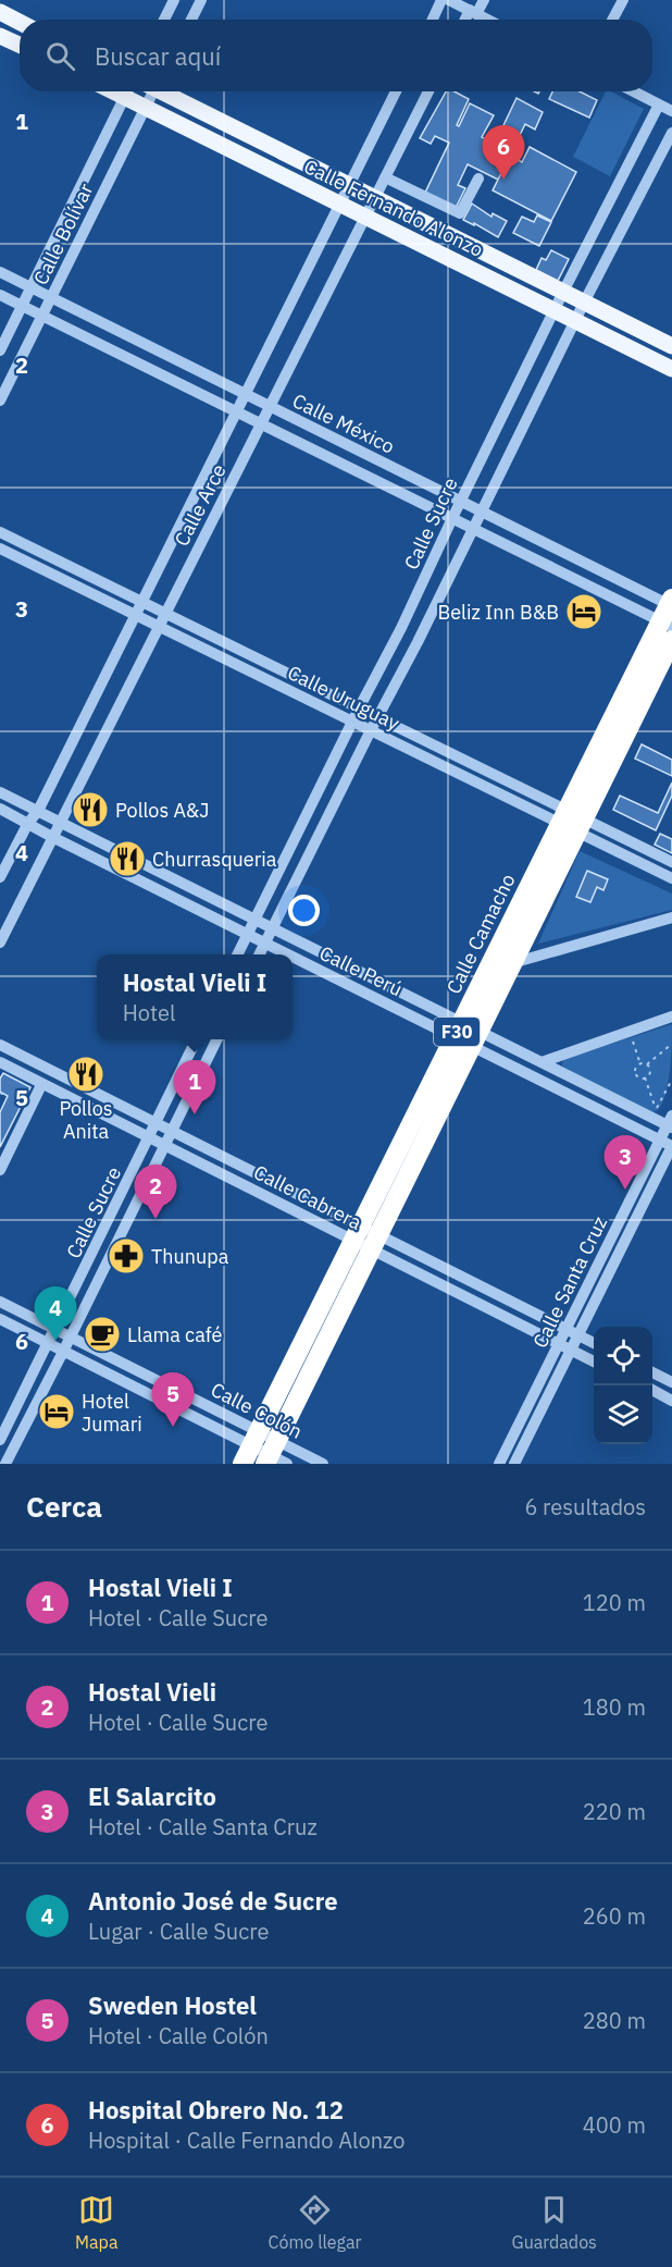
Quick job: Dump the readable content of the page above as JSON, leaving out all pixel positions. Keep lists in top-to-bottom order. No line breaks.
{"streets":{"highway":["Calle Camacho","F30"],"main road":["Calle Fernando Alonzo"],"street":["Calle Bolívar","Calle México","Calle Arce","Calle Sucre","Calle Uruguay","Calle Perú","Calle Cabrera","Calle Santa Cruz","Calle Colón"]},"crossings":[["Calle Fernando Alonzo","Calle Bolívar"],["Calle Fernando Alonzo","Calle Arce"],["Calle Fernando Alonzo","Calle Sucre"],["Calle Bolívar","Calle México"],["Calle México","Calle Arce"],["Calle México","Calle Sucre"],["Calle México","Calle Camacho"],["Calle Arce","Calle Uruguay"],["Calle Arce","Calle Perú"],["Calle Sucre","Calle Uruguay"],["Calle Sucre","Calle Perú"],["Calle Sucre","Calle Cabrera"],["Calle Sucre","Calle Colón"],["Calle Uruguay","Calle Camacho"],["Calle Camacho","Calle Perú"],["Calle Camacho","Calle Cabrera"],["Calle Camacho","Calle Colón"],["Calle Perú","Calle Santa Cruz"],["Calle Cabrera","Calle Santa Cruz"]],"places":{"hotel":["Beliz Inn B&B","Hotel Jumari"],"restaurant":["Pollos A&J","Churrasqueria","Pollos Anita"],"pharmacy":["Thunupa"],"cafe":["Llama café"]},"page":{"search":"Buscar aquí","pins":["6","1","3","2","4","5"],"popup":["Hostal Vieli I","Hotel"],"heading":["Cerca","6 resultados"],"list":[{"mark":"1","name":"Hostal Vieli I","note":"Hotel · Calle Sucre","value":"120 m"},{"mark":"2","name":"Hostal Vieli","note":"Hotel · Calle Sucre","value":"180 m"},{"mark":"3","name":"El Salarcito","note":"Hotel · Calle Santa Cruz","value":"220 m"},{"mark":"4","name":"Antonio José de Sucre","note":"Lugar · Calle Sucre","value":"260 m"},{"mark":"5","name":"Sweden Hostel","note":"Hotel · Calle Colón","value":"280 m"},{"mark":"6","name":"Hospital Obrero No. 12","note":"Hospital · Calle Fernando Alonzo","value":"400 m"}],"nav":["Mapa","Cómo llegar","Guardados"]},"grid":{"rows":["1","2","3","4","5","6"]}}
